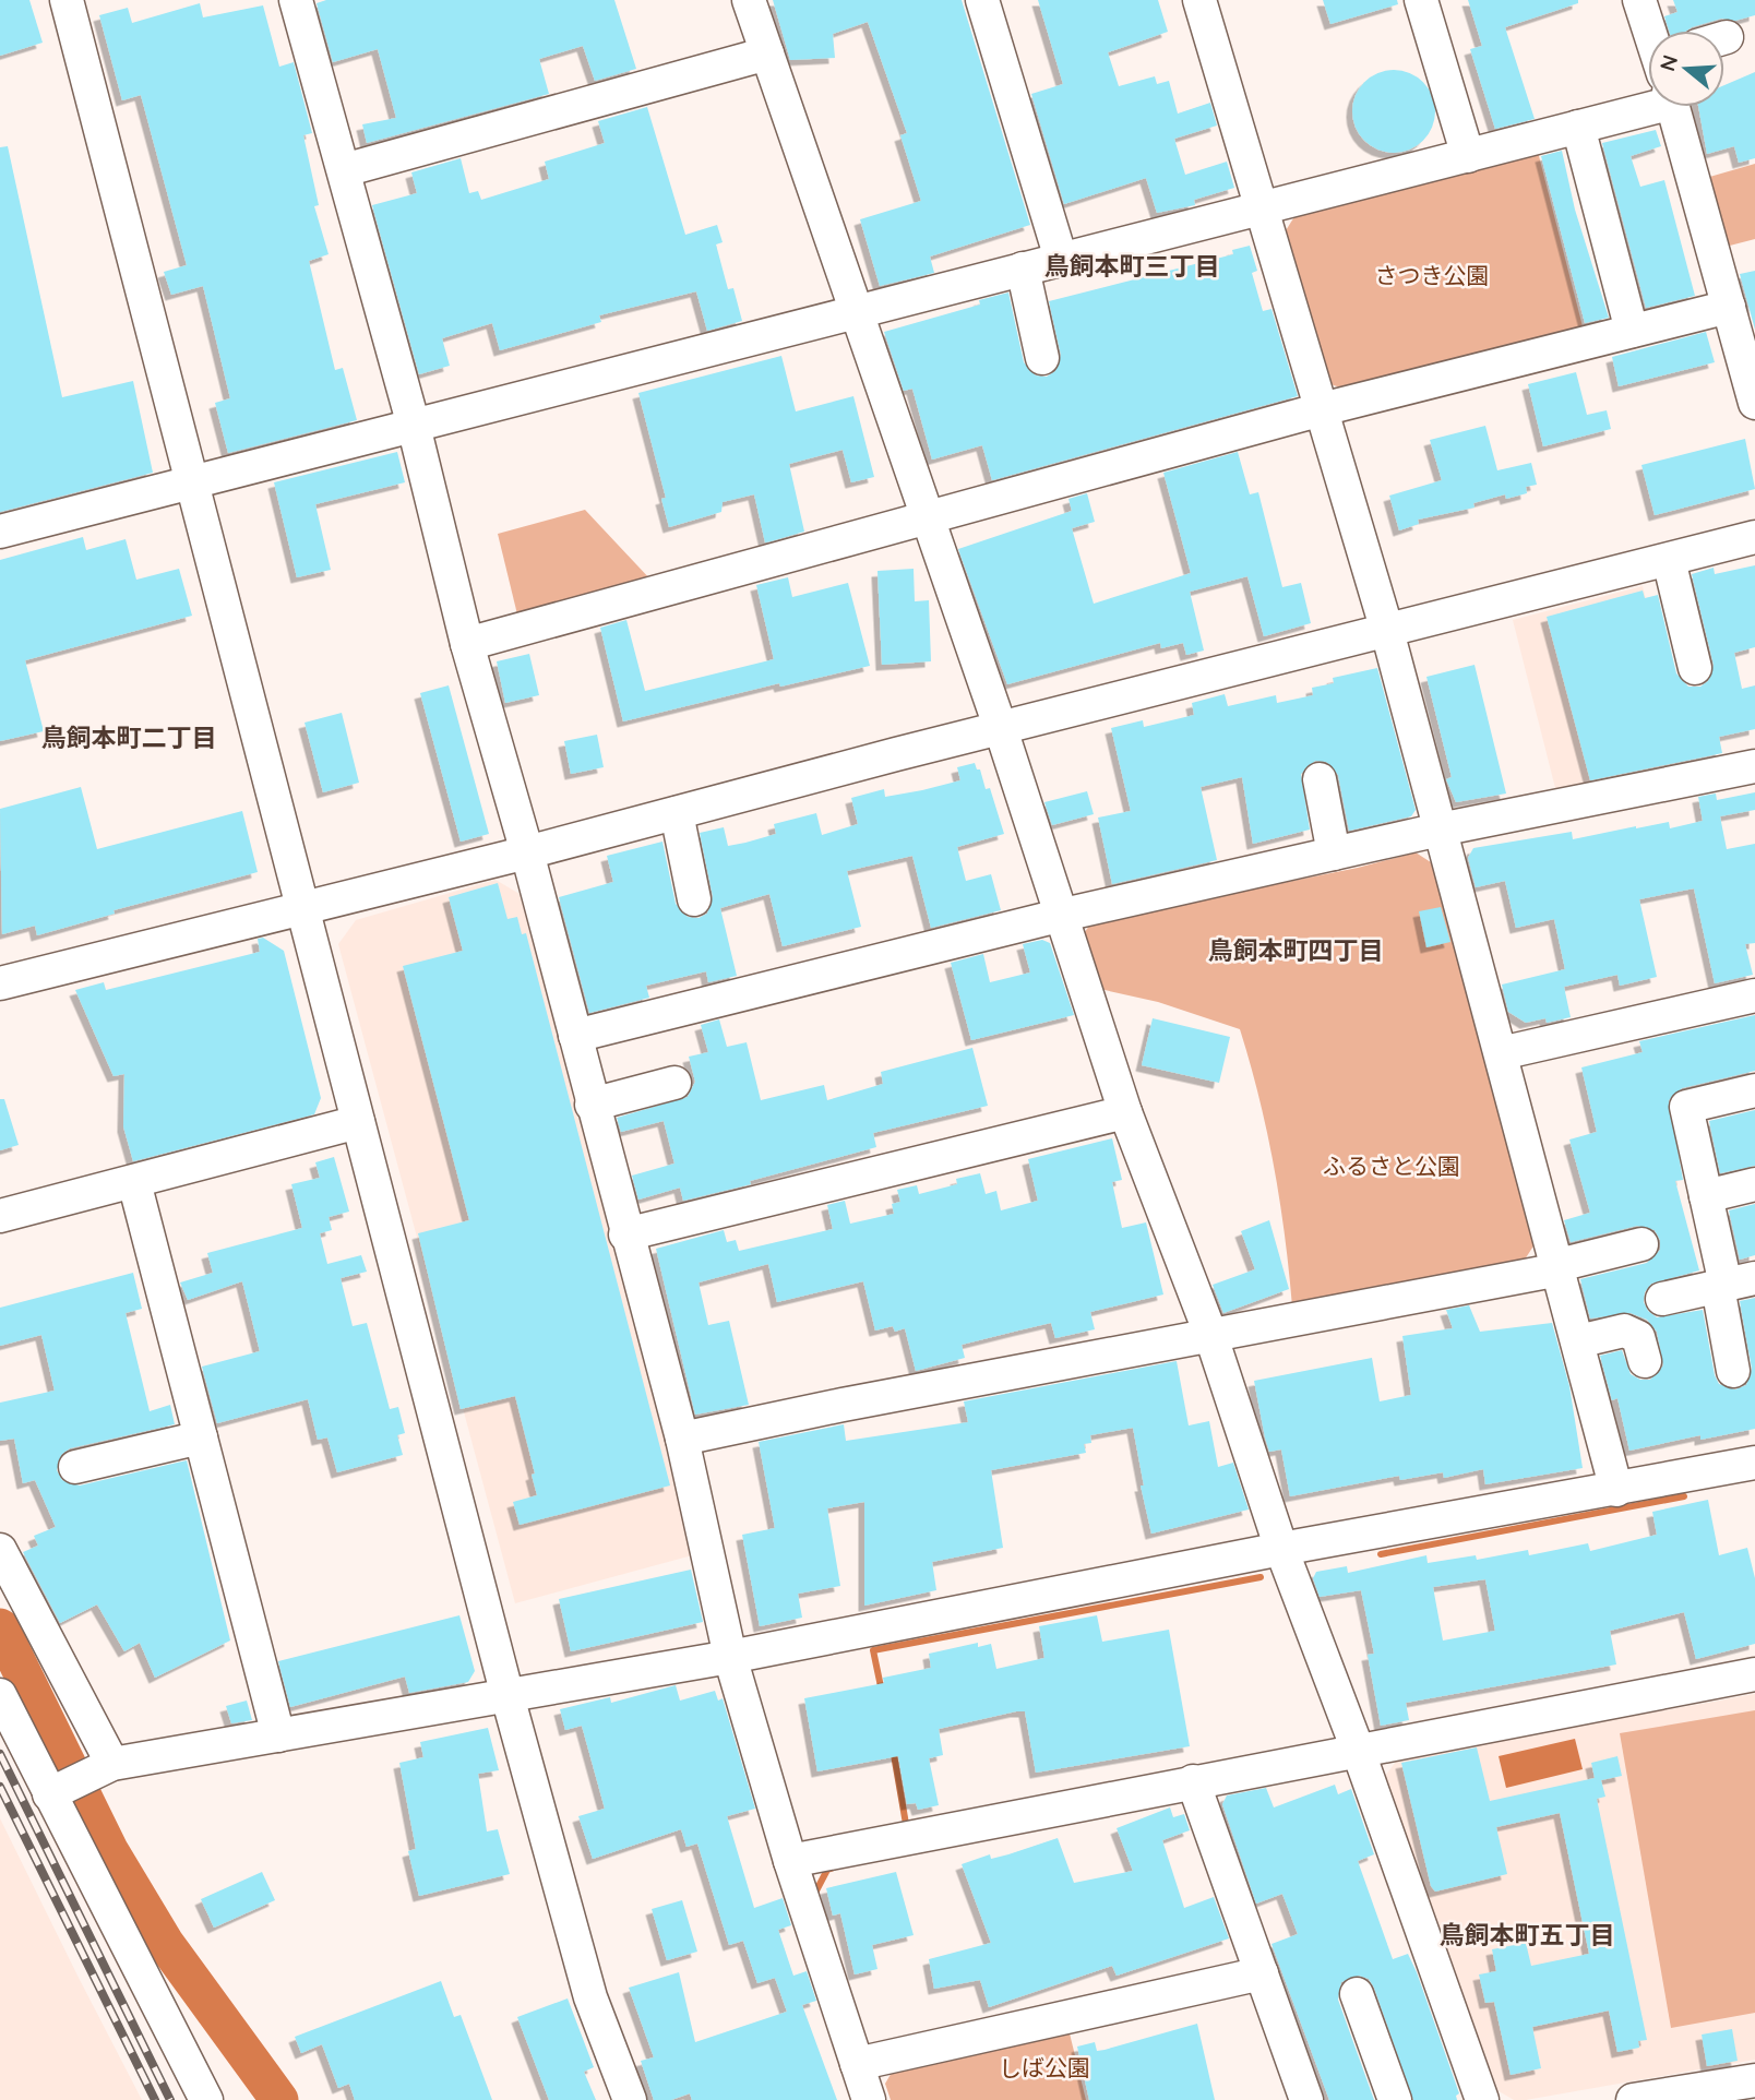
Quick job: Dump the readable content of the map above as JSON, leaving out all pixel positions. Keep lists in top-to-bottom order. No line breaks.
{"districts":["鳥飼本町三丁目","鳥飼本町二丁目","鳥飼本町四丁目","鳥飼本町五丁目"],"parks":["さつき公園","ふるさと公園","しば公園"],"north":"left"}
